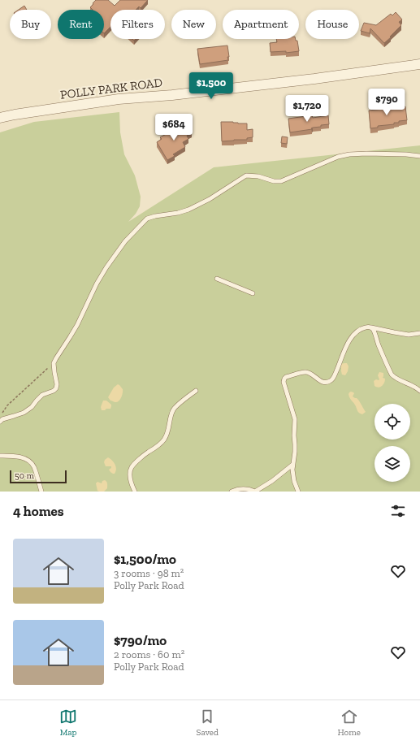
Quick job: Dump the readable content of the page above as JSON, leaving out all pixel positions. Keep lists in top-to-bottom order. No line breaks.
{"streets":{"street":["POLLY PARK ROAD"]},"scale_bar":"50 m","page":{"chip":["Buy","Rent","Filters","New","Apartment","House"],"price":["$1,500","$790","$1,720","$684"],"scale":"50 m","heading":"4 homes","list":[{"name":"$1,500/mo","note":"3 rooms · 98 m² · Polly Park Road"},{"name":"$790/mo","note":"2 rooms · 60 m² · Polly Park Road"}],"tabs":["Map","Saved","Home"]}}
